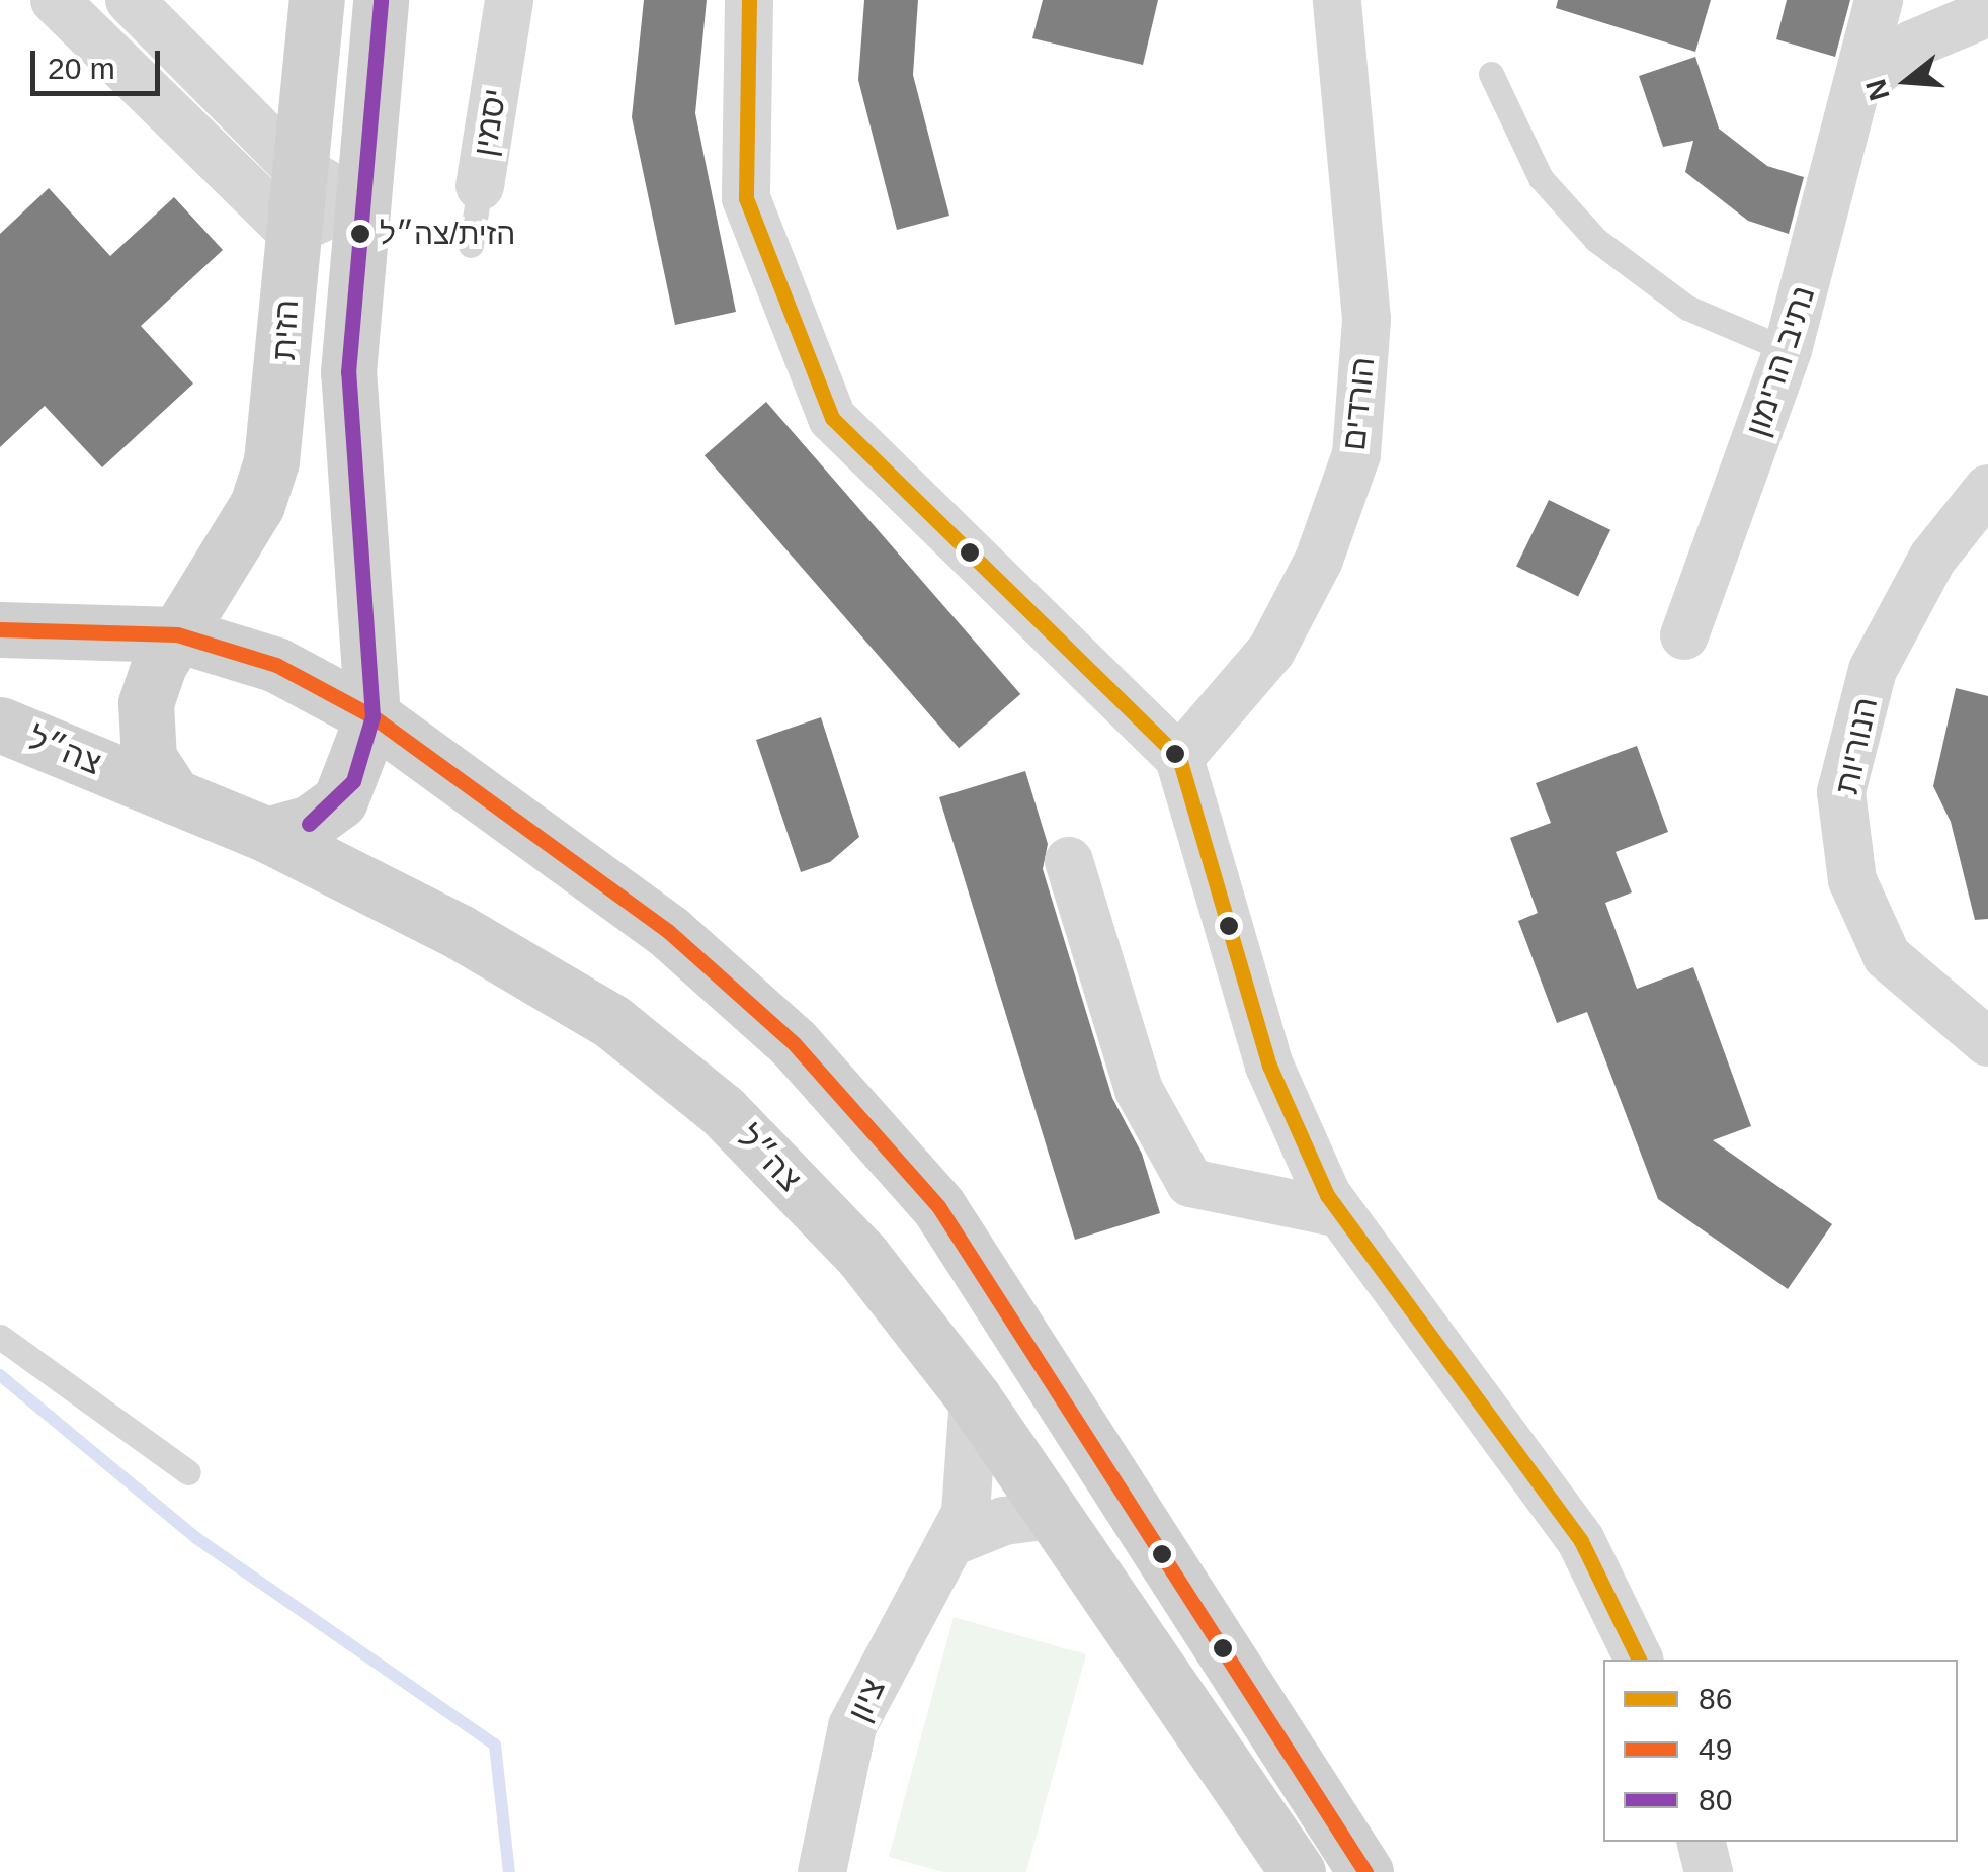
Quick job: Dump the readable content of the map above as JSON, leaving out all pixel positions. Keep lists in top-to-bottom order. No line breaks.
{"streets":{"main road":["הזית","צה״ל"],"street":["יסמין","נתיב הרימון","הורדים","הנוריות","ציון"]},"crossings":[["הזית","צה״ל"],["צה״ל","ציון"]],"places":["הזית/צה״ל"],"lines":["transit line 86","transit line 80","transit line 49"],"legend":["86","49","80"],"scale_bar":"20 m","north":"left"}
